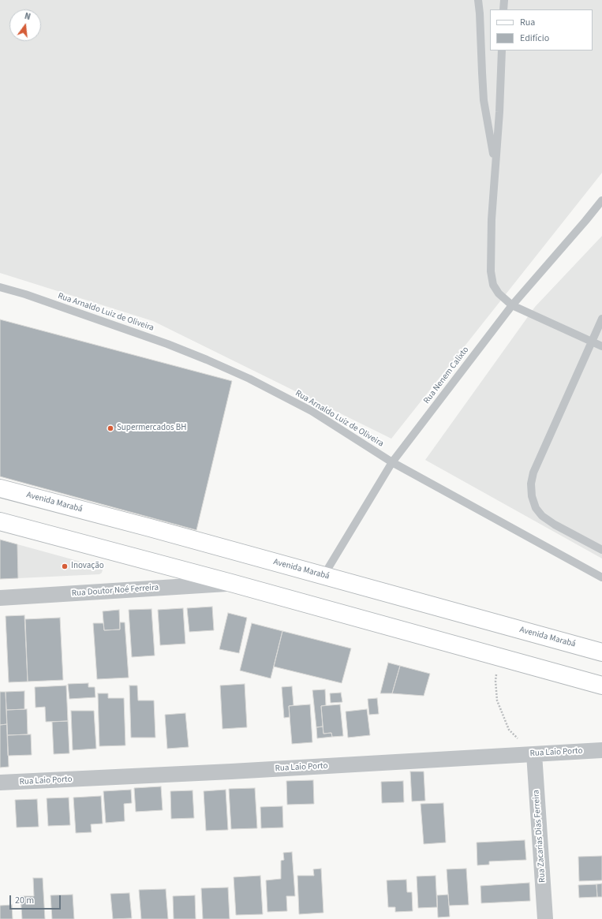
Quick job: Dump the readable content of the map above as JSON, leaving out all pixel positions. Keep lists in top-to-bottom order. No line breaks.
{"streets":{"main road":["Avenida Marabá"],"street":["Rua Doutor Noé Ferreira","Rua Laio Porto","Rua Zacarias Dias Ferreira"],"lane":["Rua Arnaldo Luiz de Oliveira","Rua Nenem Calixto"]},"crossings":[["Rua Arnaldo Luiz de Oliveira","Rua Nenem Calixto"],["Rua Nenem Calixto","Avenida Marabá"],["Rua Laio Porto","Rua Zacarias Dias Ferreira"]],"places":["Supermercados BH","Inovação"],"legend":["Rua","Edifício"],"scale_bar":"20 m","north":"top"}
